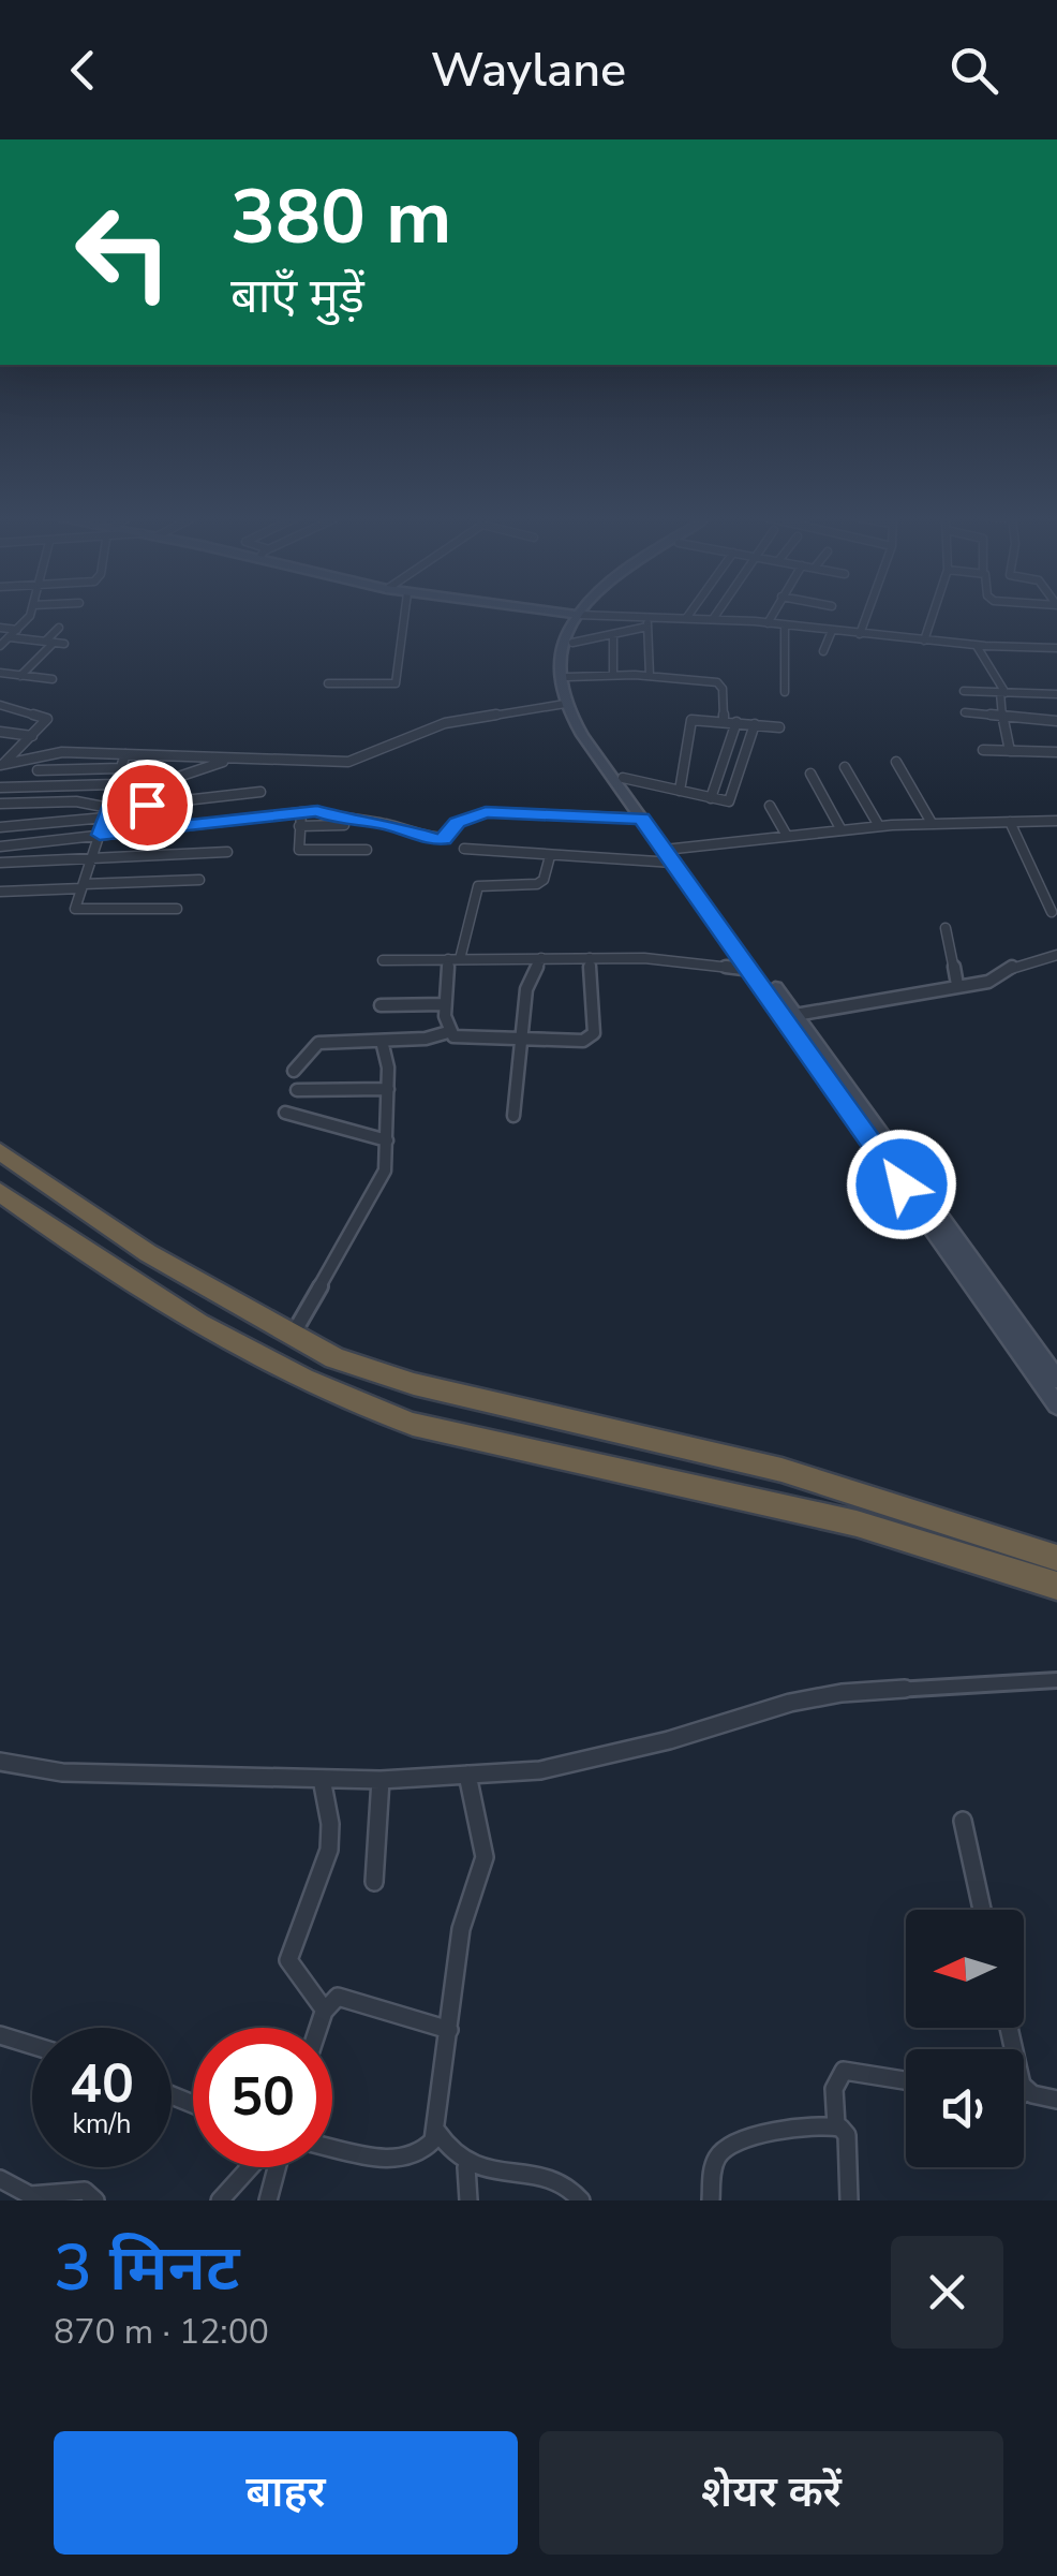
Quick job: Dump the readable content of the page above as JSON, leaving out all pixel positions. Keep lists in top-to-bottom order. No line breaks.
{"north":"left","page":{"header":"Waylane","turn":["380 m","बाएँ मुड़ें"],"speed":"40 km/h","limit":"50","heading":["3 मिनट","870 m · 12:00"],"buttons":["बाहर","शेयर करें"]}}
